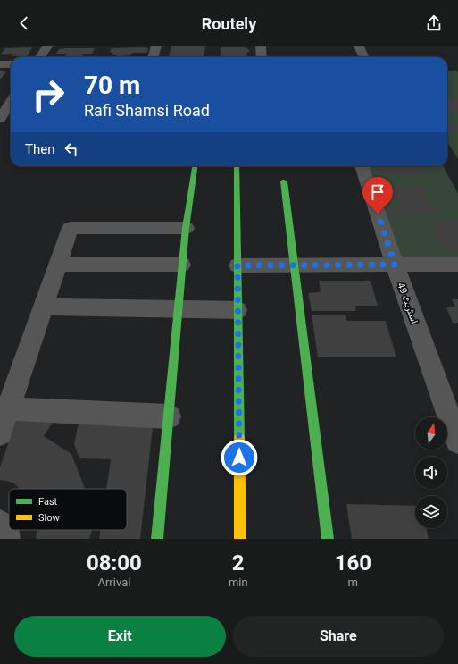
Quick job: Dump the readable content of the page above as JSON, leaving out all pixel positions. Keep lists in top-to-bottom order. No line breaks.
{"streets":{"street":["اسٹریٹ 49"]},"legend":["Fast","Slow"],"north":"top","page":{"header":"Routely","turn":["70 m","Rafi Shamsi Road"],"then":"Then","eta":["08:00","Arrival","2","min","160","m"],"buttons":["Exit","Share"]}}
